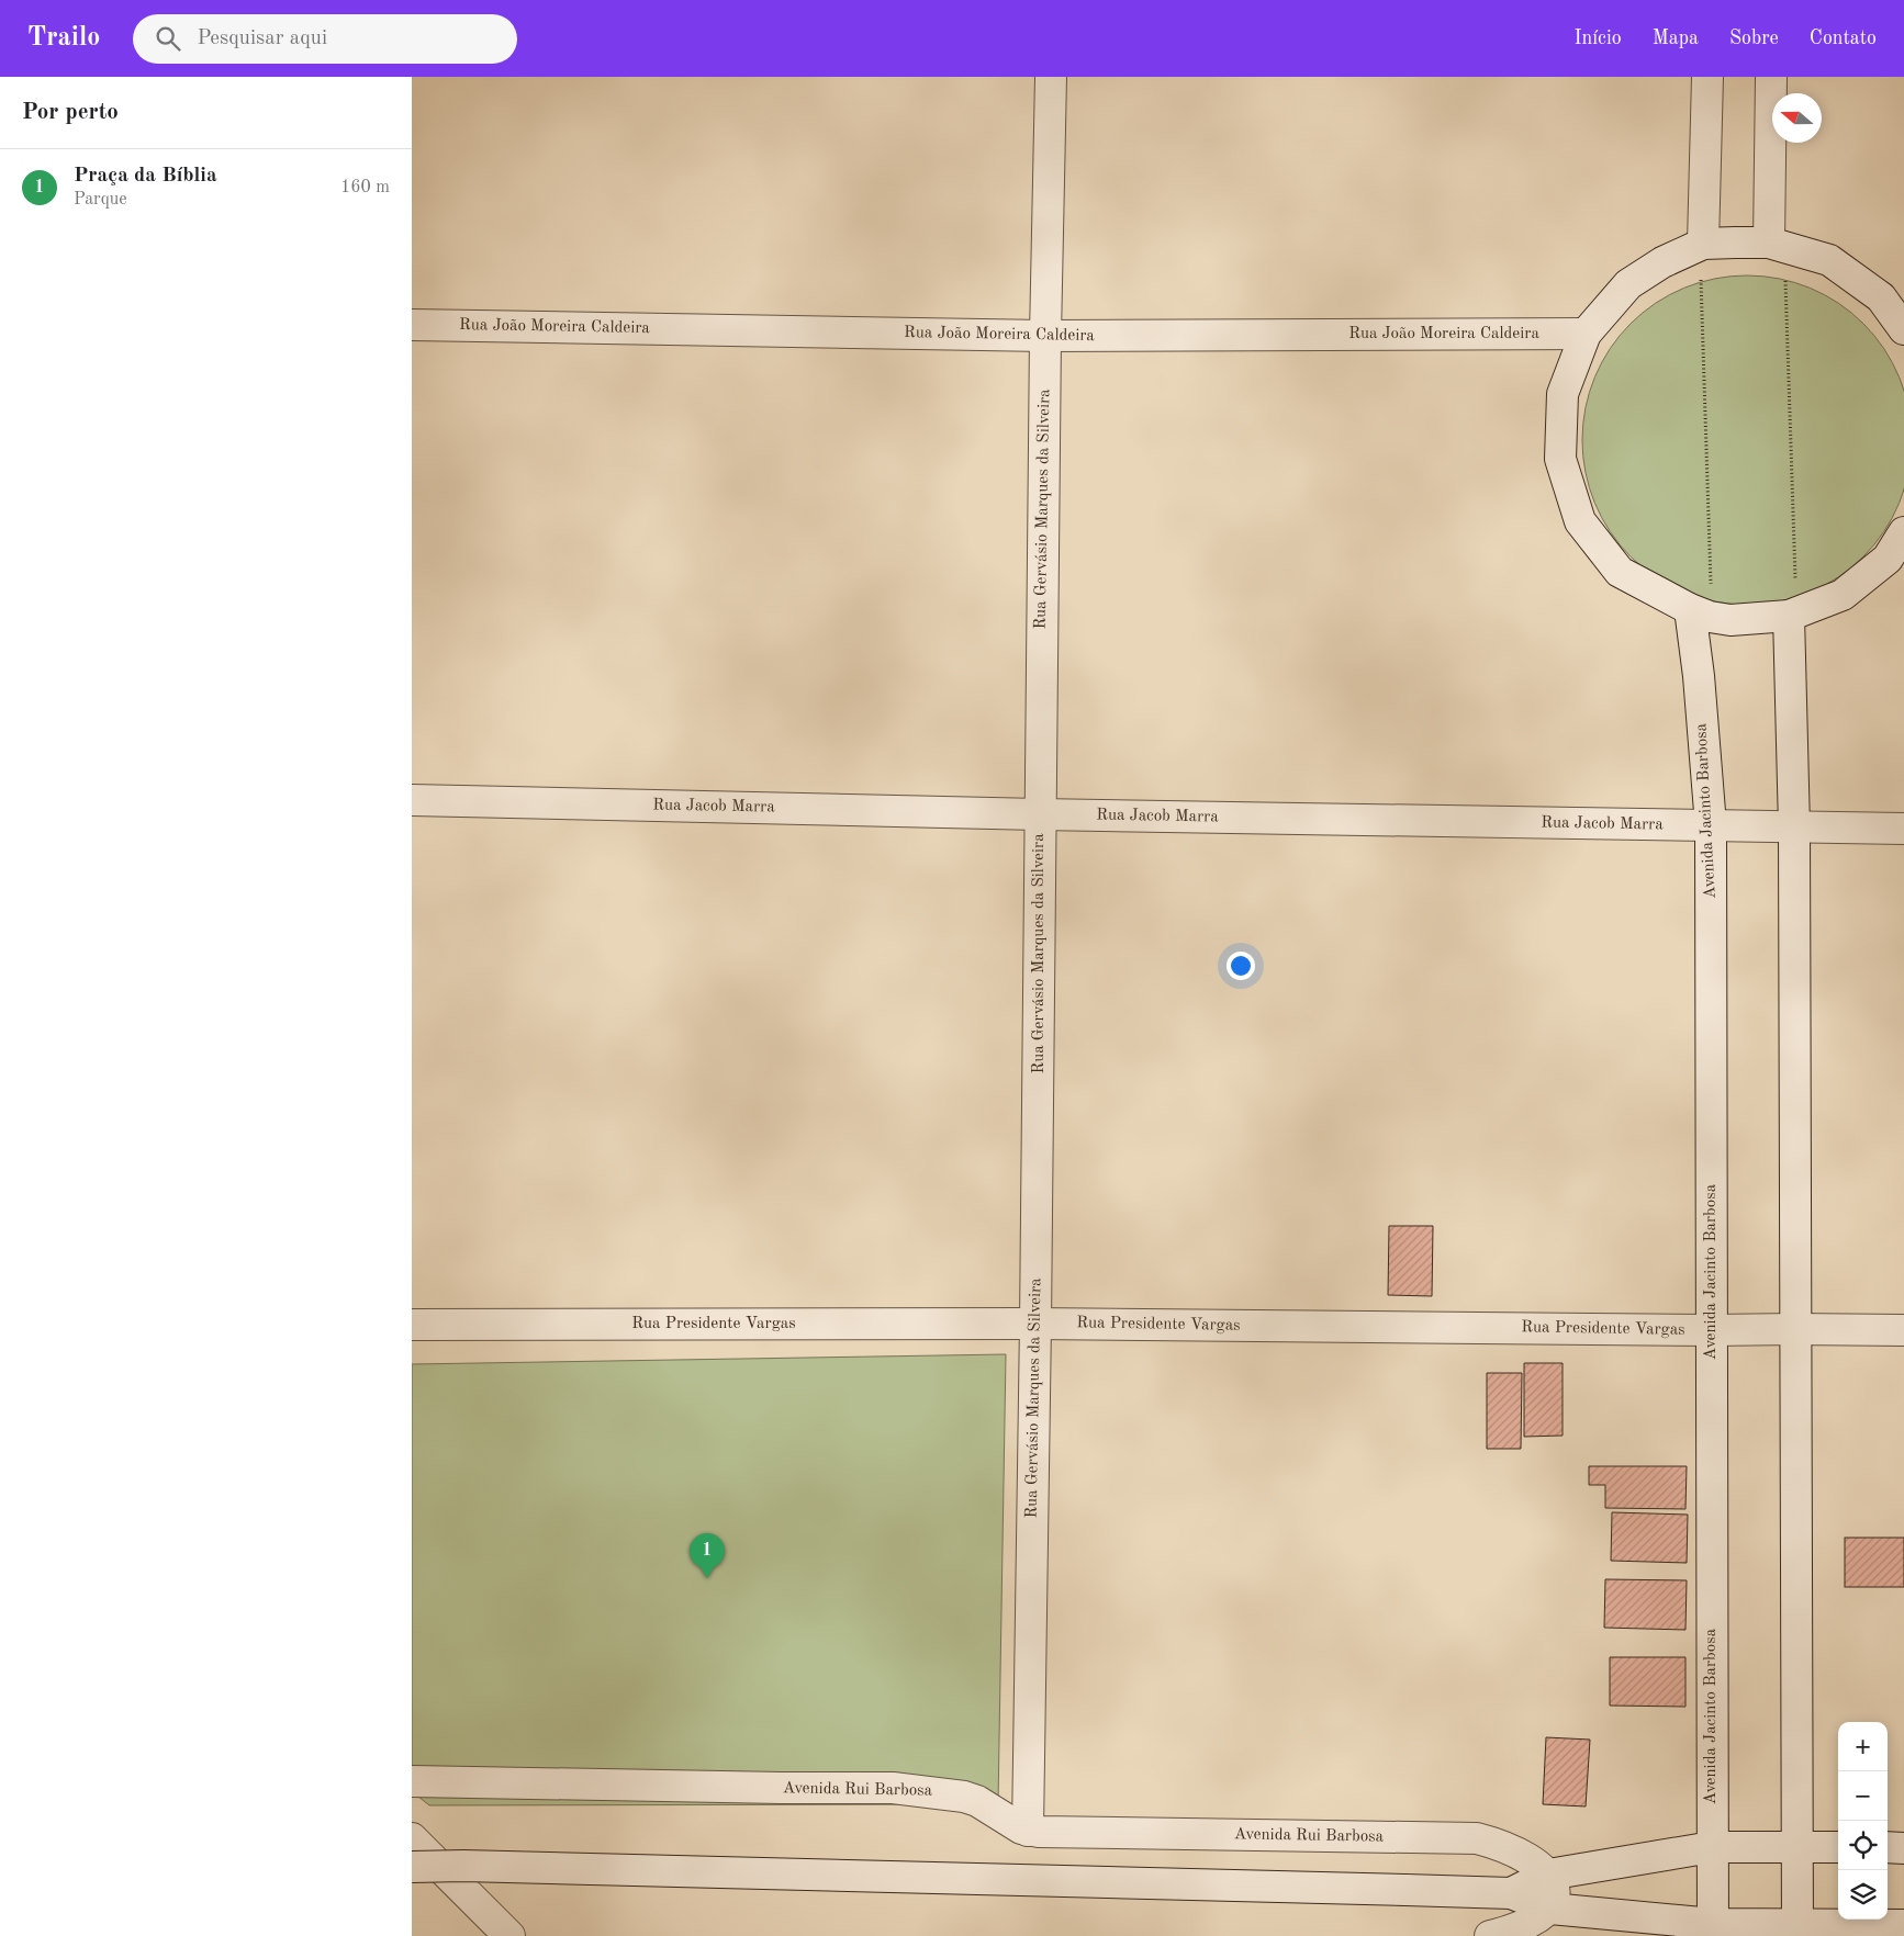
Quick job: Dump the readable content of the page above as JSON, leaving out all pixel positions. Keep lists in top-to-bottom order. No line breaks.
{"streets":{"street":["Rua João Moreira Caldeira","Rua Gervásio Marques da Silveira","Rua Jacob Marra","Avenida Jacinto Barbosa","Rua Presidente Vargas","Avenida Rui Barbosa"]},"crossings":[["Rua João Moreira Caldeira","Rua Gervásio Marques da Silveira"],["Rua Gervásio Marques da Silveira","Rua Jacob Marra"],["Rua Gervásio Marques da Silveira","Rua Presidente Vargas"],["Rua Gervásio Marques da Silveira","Avenida Rui Barbosa"],["Rua Jacob Marra","Avenida Jacinto Barbosa"],["Avenida Jacinto Barbosa","Rua Presidente Vargas"]],"north":"left","page":{"header":"Trailo","search":"Pesquisar aqui","nav":["Início","Mapa","Sobre","Contato"],"heading":"Por perto","list":[{"mark":"1","name":"Praça da Bíblia","note":"Parque","value":"160 m"}],"pins":"1","map_buttons":["+","−"]}}
